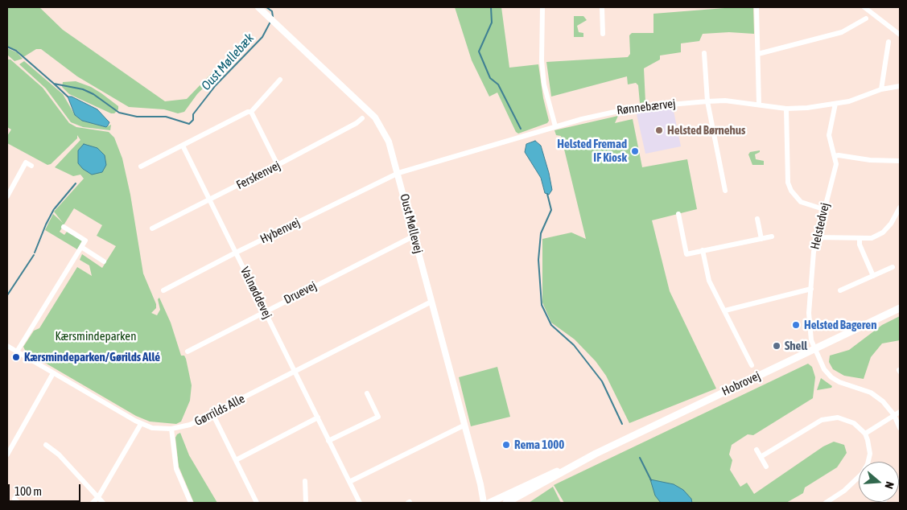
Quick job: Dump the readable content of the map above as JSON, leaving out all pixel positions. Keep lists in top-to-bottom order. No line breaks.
{"streets":{"main road":["Hobrovej"],"street":["Rønnebærvej","Ferskenvej","Oust Møllevej","Helstedvej","Hybenvej","Valnøddevej","Druevej","Gørrilds Alle"]},"crossings":[["Rønnebærvej","Oust Møllevej"],["Rønnebærvej","Helstedvej"],["Rønnebærvej","Hybenvej"],["Ferskenvej","Valnøddevej"],["Oust Møllevej","Hybenvej"],["Oust Møllevej","Druevej"],["Oust Møllevej","Hobrovej"],["Oust Møllevej","Gørrilds Alle"],["Helstedvej","Hobrovej"],["Hybenvej","Valnøddevej"],["Valnøddevej","Druevej"],["Valnøddevej","Gørrilds Alle"]],"water":["Oust Møllebæk"],"parks":["Kærsmindeparken"],"places":["Helsted Børnehus","Helsted Fremad IF Kiosk","Helsted Bageren","Shell","Kærsmindeparken/Gørilds Allé","Rema 1000"],"scale_bar":"100 m","north":"right"}
